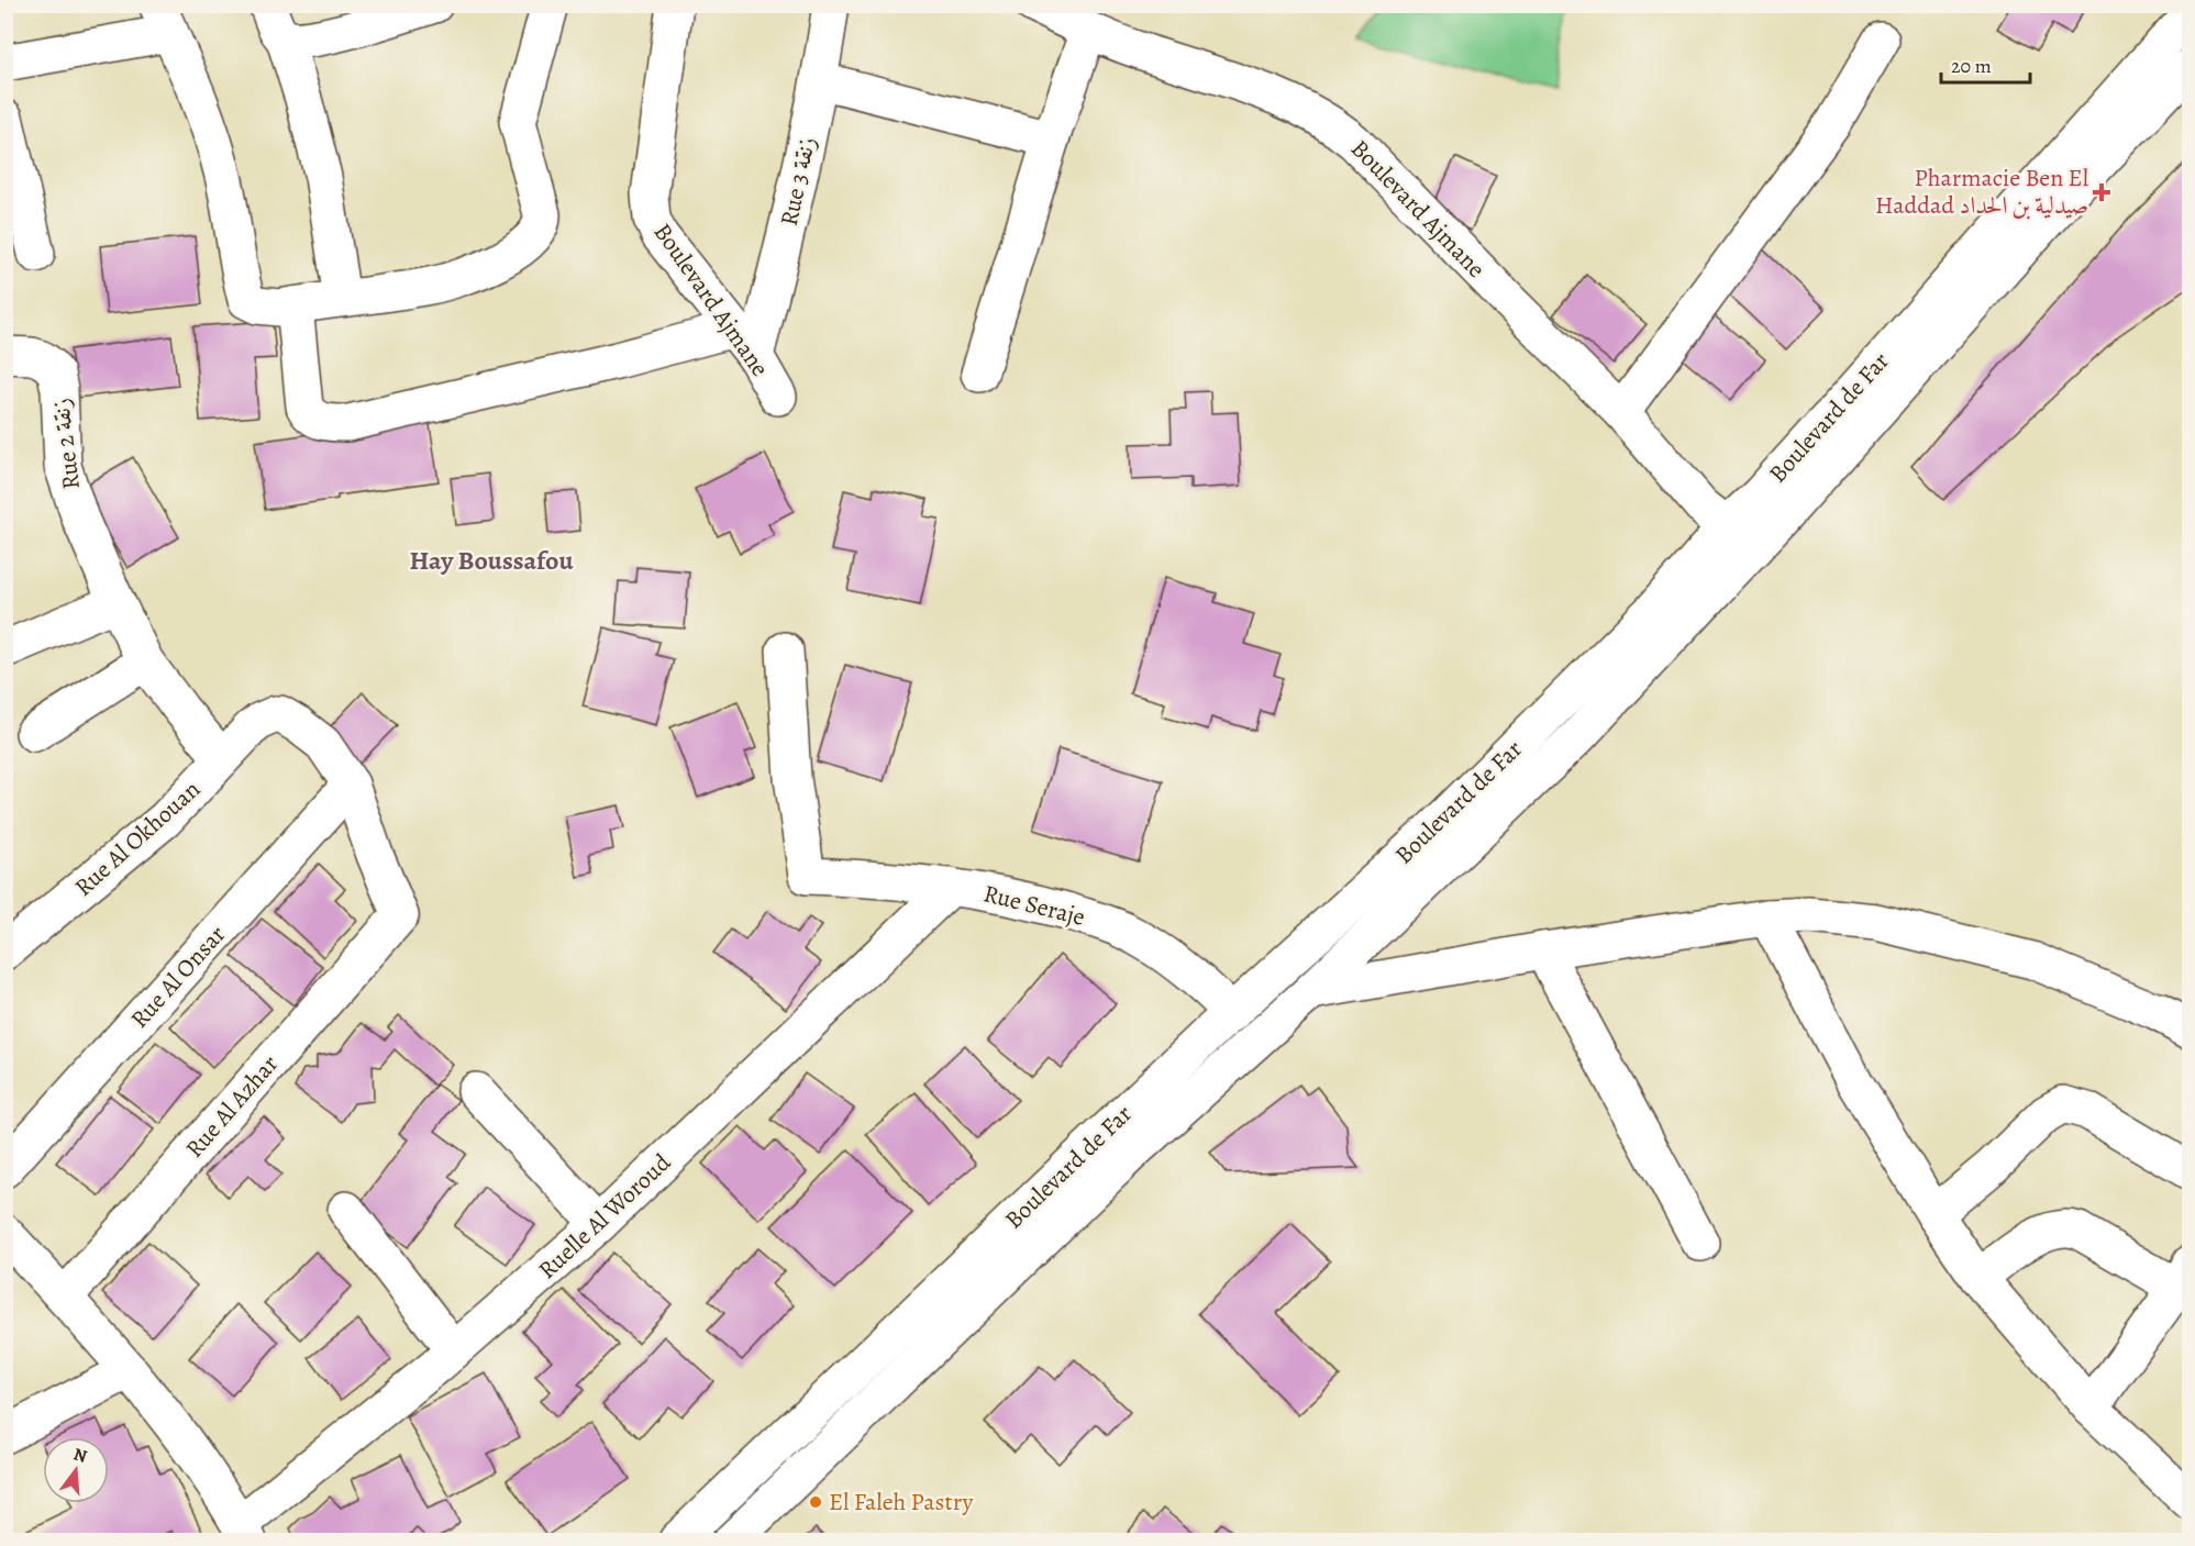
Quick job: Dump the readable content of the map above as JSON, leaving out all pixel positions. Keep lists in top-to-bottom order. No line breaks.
{"streets":{"main road":["Rue 3 زنقة","Boulevard Ajmane","Boulevard de Far","Rue 2 زنقة","Rue Al Okhouan","Rue Seraje","Rue Al Onsar","Rue Al Azhar","Ruelle Al Woroud"]},"crossings":[["Rue 3 زنقة","Boulevard Ajmane"],["Boulevard Ajmane","Boulevard de Far"],["Boulevard de Far","Rue Seraje"],["Rue 2 زنقة","Rue Al Okhouan"],["Rue Al Okhouan","Rue Al Onsar"],["Rue Al Okhouan","Rue Al Azhar"],["Rue Seraje","Ruelle Al Woroud"],["Rue Al Onsar","Rue Al Azhar"]],"districts":["Hay Boussafou"],"places":{"health":["Pharmacie Ben El Haddad صيدلية بن الحداد"],"other":["El Faleh Pastry"]},"scale_bar":"20 m","north":"top"}
